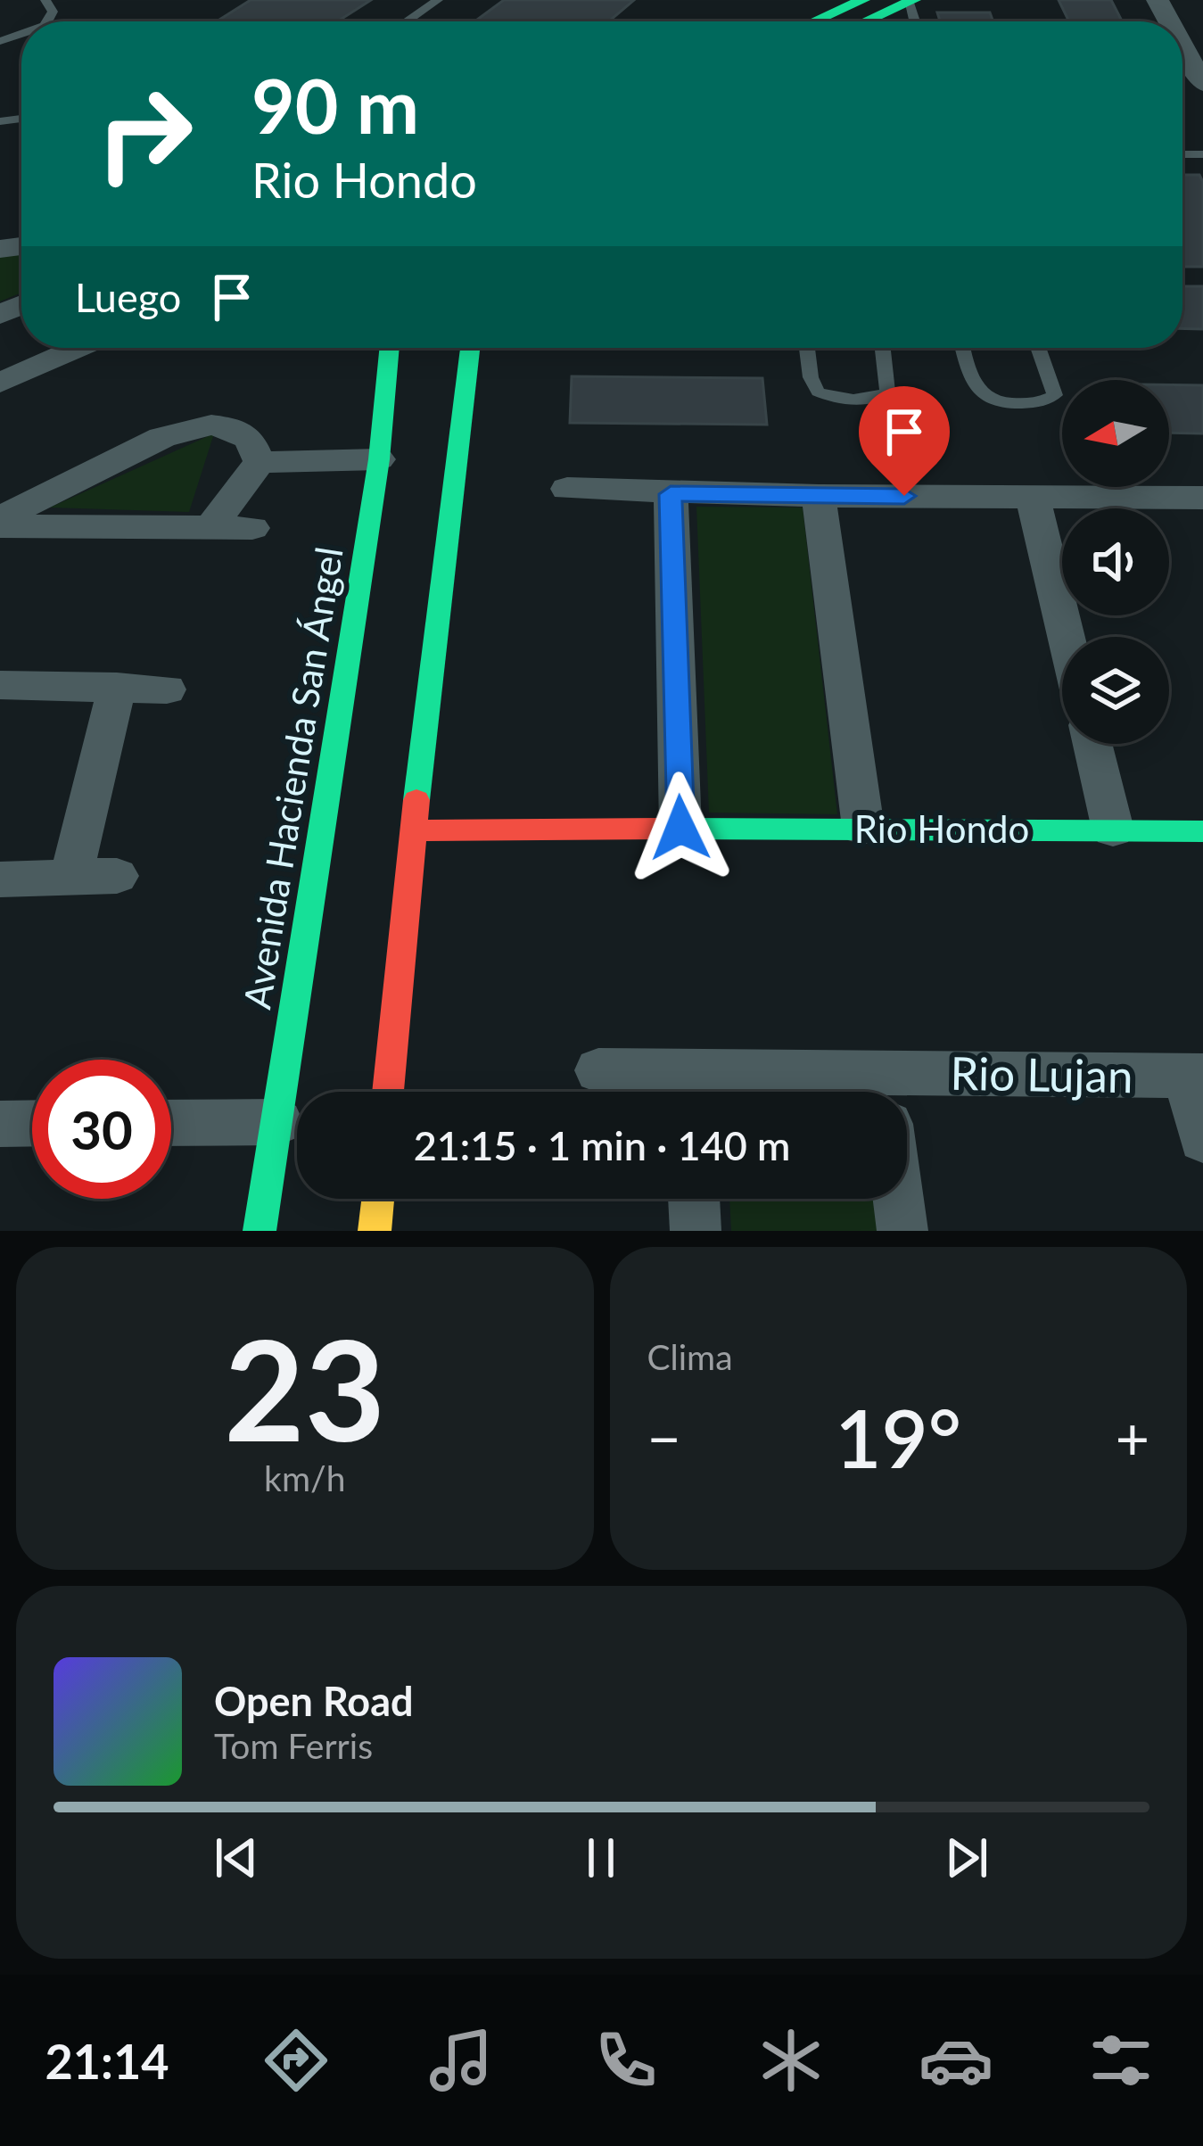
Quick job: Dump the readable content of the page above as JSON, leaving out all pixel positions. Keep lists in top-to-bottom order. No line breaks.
{"streets":{"street":["Avenida Hacienda San Ángel","Rio Hondo","Rio Lujan"]},"north":"left","page":{"turn":["90 m","Rio Hondo"],"then":"Luego","limit":"30","trip":"21:15 · 1 min · 140 m","tile":[["23","km/h"],"Clima"],"heat":["−","19°","+"],"song":["Open Road","Tom Ferris"],"tabs":"21:14"}}
